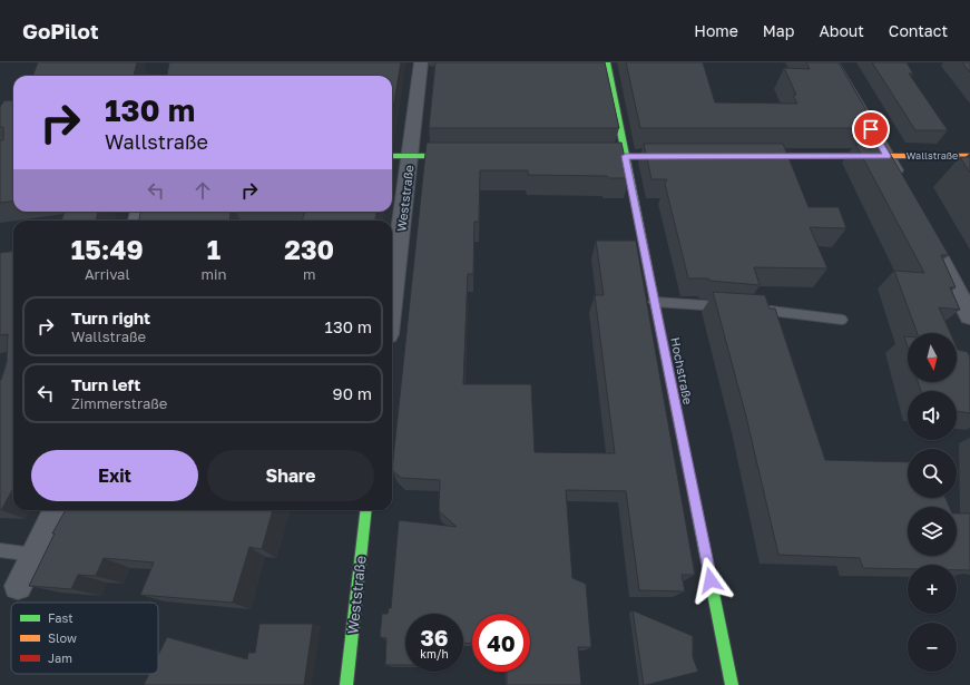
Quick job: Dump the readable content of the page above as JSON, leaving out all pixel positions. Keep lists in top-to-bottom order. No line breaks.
{"streets":{"street":["Wallstraße","Weststraße","Hochstraße"]},"legend":["Fast","Slow","Jam"],"north":"bottom","page":{"header":"GoPilot","nav":["Home","Map","About","Contact"],"turn":["130 m","Wallstraße"],"eta":["15:49","Arrival","1","min","230","m"],"list":[{"name":"Turn right","note":"Wallstraße","value":"130 m"},{"name":"Turn left","note":"Zimmerstraße","value":"90 m"}],"map_buttons":["+","−"],"buttons":["Exit","Share"],"speed":"36 km/h","limit":"40"}}
